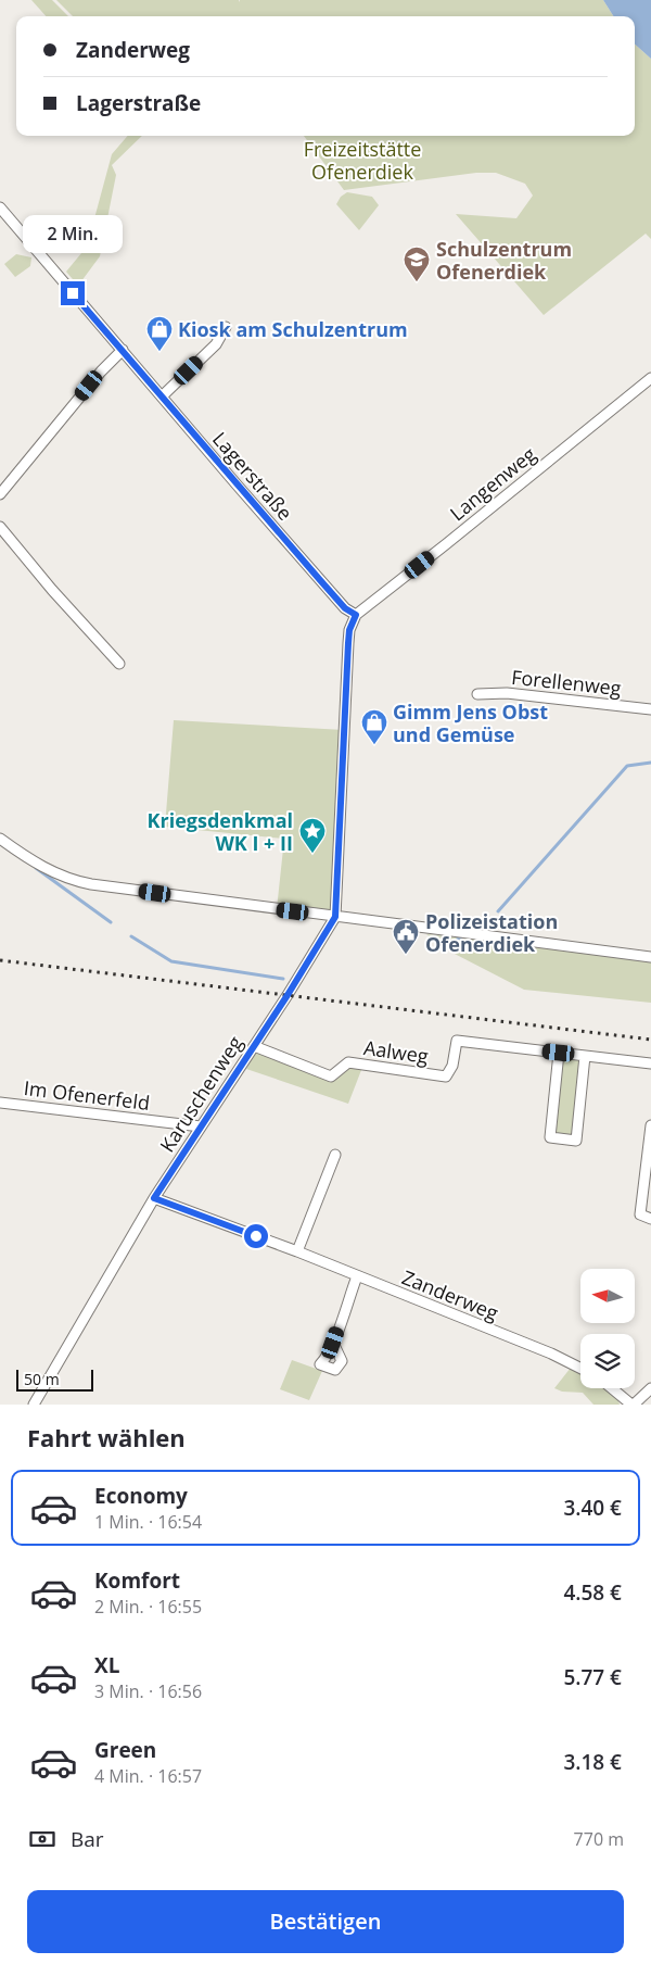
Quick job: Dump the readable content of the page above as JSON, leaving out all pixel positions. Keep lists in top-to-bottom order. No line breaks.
{"streets":{"street":["Lagerstraße","Langenweg","Forellenweg","Aalweg","Karuschenweg","Im Ofenerfeld","Zanderweg"]},"crossings":[["Lagerstraße","Langenweg"],["Aalweg","Karuschenweg"],["Karuschenweg","Im Ofenerfeld"],["Karuschenweg","Zanderweg"]],"parks":["Freizeitstätte Ofenerdiek"],"places":{"school or university":["Schulzentrum Ofenerdiek"],"shop":["Kiosk am Schulzentrum","Gimm Jens Obst und Gemüse"],"place":["Kriegsdenkmal WK I + II"],"public building":["Polizeistation Ofenerdiek"]},"scale_bar":"50 m","north":"left","page":{"banner":["Zanderweg","Lagerstraße"],"bubble":"2 Min.","scale":"50 m","heading":"Fahrt wählen","list":[{"name":"Economy","note":"1 Min. · 16:54","value":"3.40 €"},{"name":"Komfort","note":"2 Min. · 16:55","value":"4.58 €"},{"name":"XL","note":"3 Min. · 16:56","value":"5.77 €"},{"name":"Green","note":"4 Min. · 16:57","value":"3.18 €"}],"pay":["Bar","770 m"],"buttons":"Bestätigen"}}
